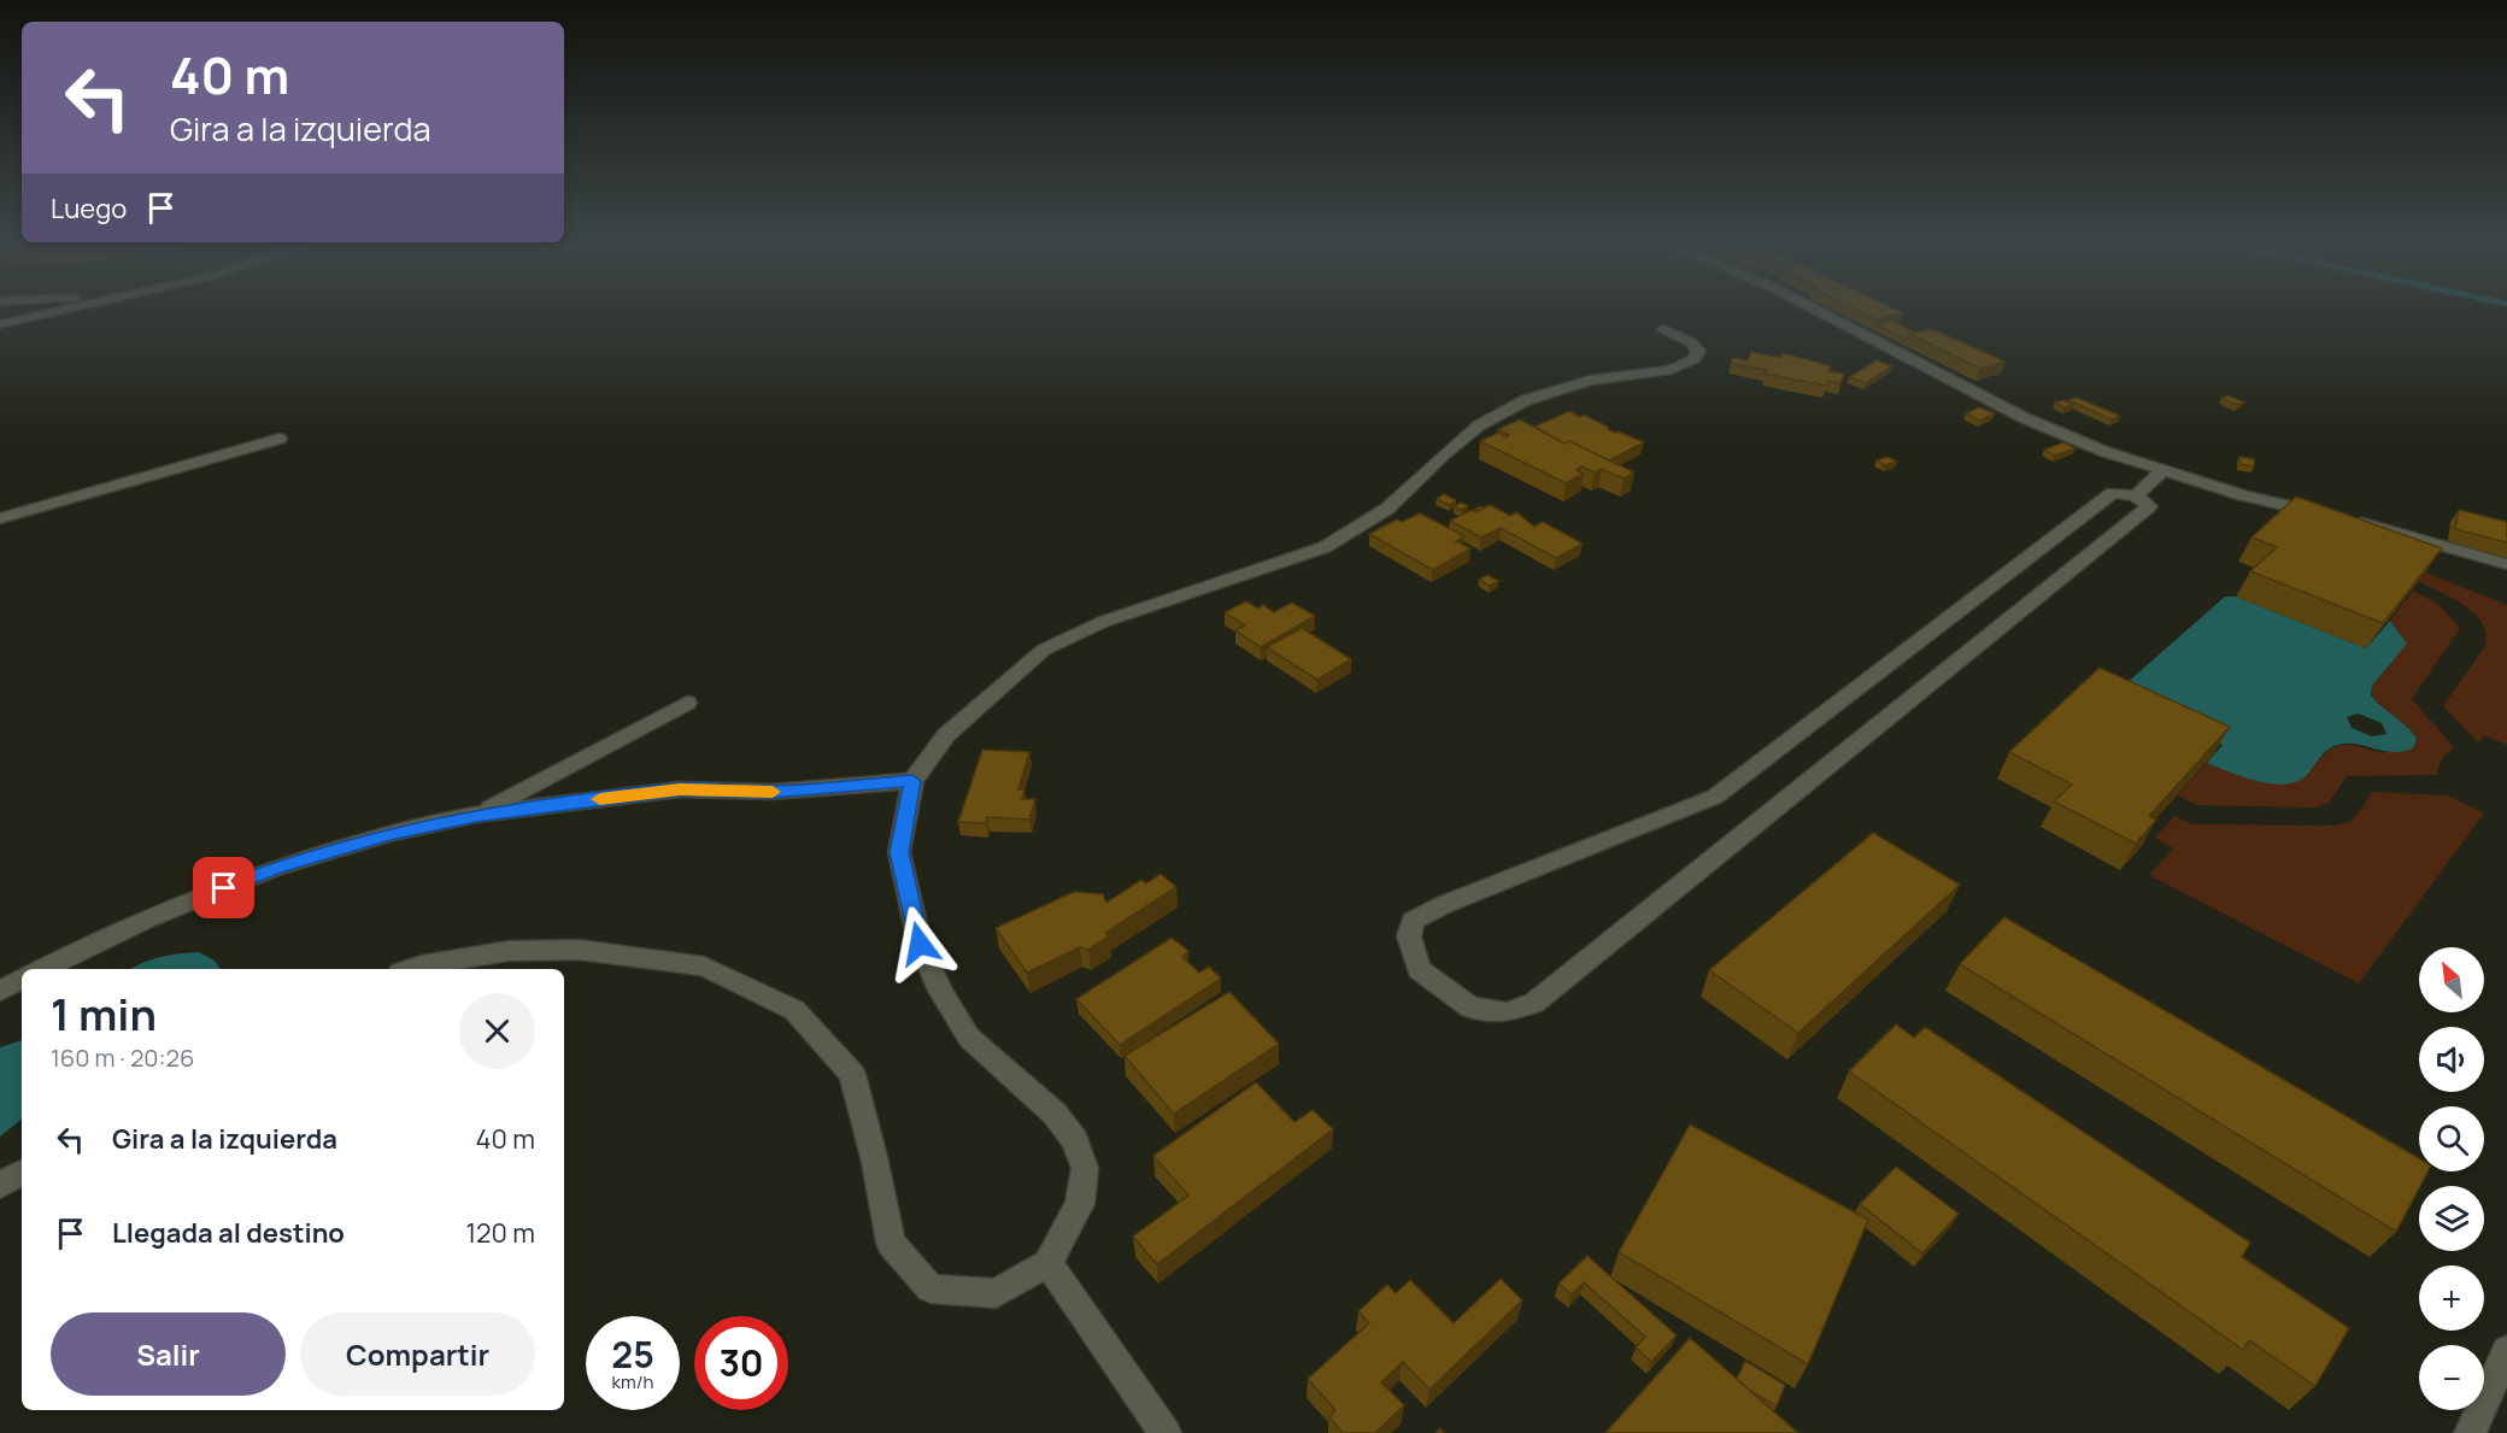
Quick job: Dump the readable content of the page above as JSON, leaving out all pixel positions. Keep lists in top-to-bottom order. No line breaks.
{"north":"top left","page":{"turn":["40 m","Gira a la izquierda"],"then":"Luego","map_buttons":["+","−"],"heading":["1 min","160 m · 20:26"],"list":[{"name":"Gira a la izquierda","value":"40 m"},{"name":"Llegada al destino","value":"120 m"}],"buttons":["Salir","Compartir"],"speed":"25 km/h","limit":"30"}}
